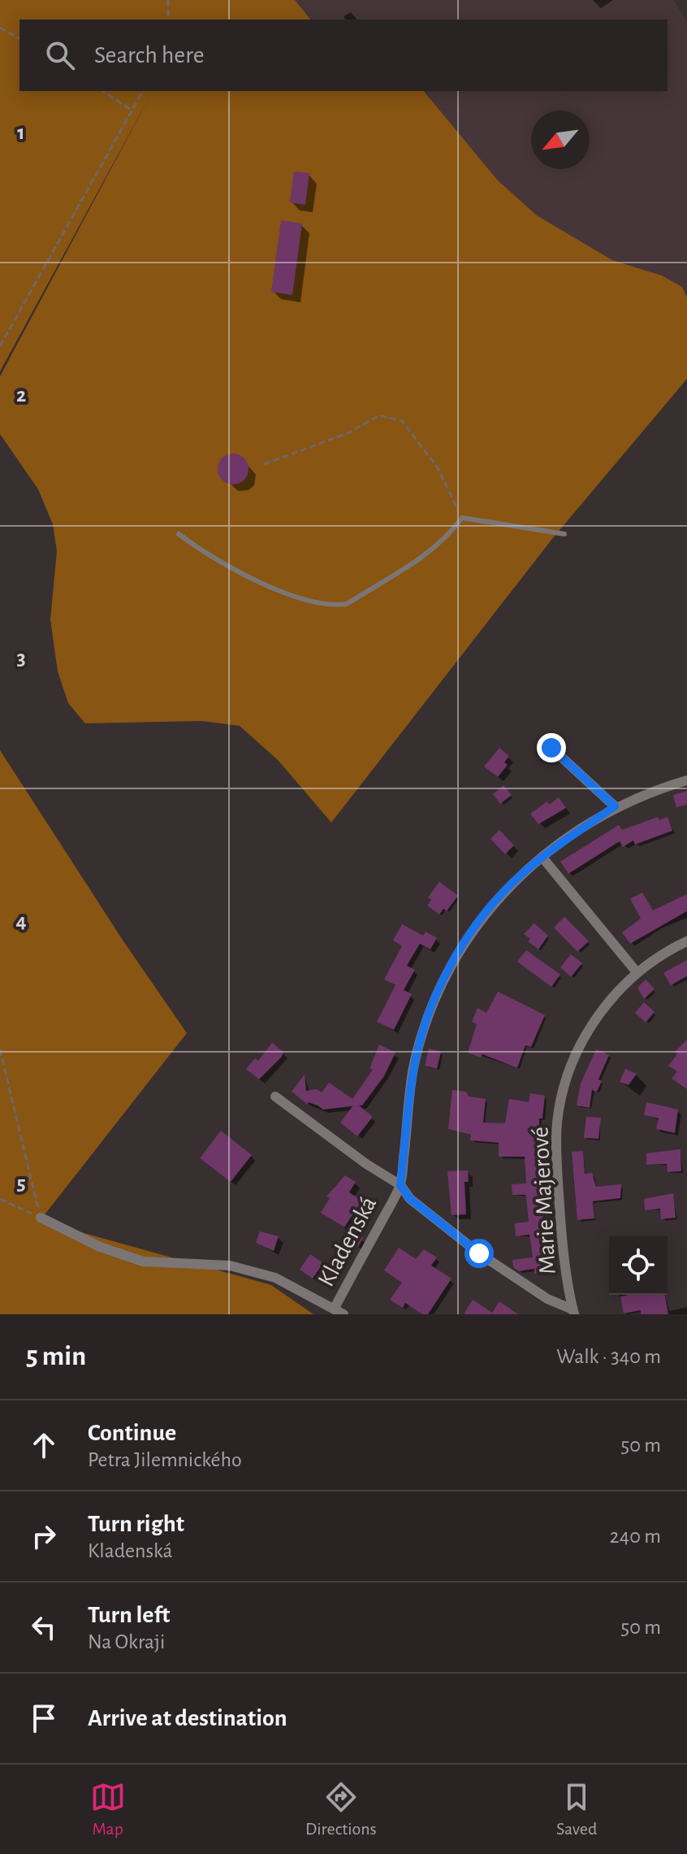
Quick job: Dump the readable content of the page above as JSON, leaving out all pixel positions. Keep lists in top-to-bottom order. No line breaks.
{"streets":{"street":["Marie Majerové","Kladenská"]},"north":"bottom left","page":{"search":"Search here","heading":["5 min","Walk · 340 m"],"list":[["Continue","Petra Jilemnického","50 m"],["Turn right","Kladenská","240 m"],["Turn left","Na Okraji","50 m"],"Arrive at destination"],"nav":["Map","Directions","Saved"]},"grid":{"rows":["1","2","3","4","5"]}}
